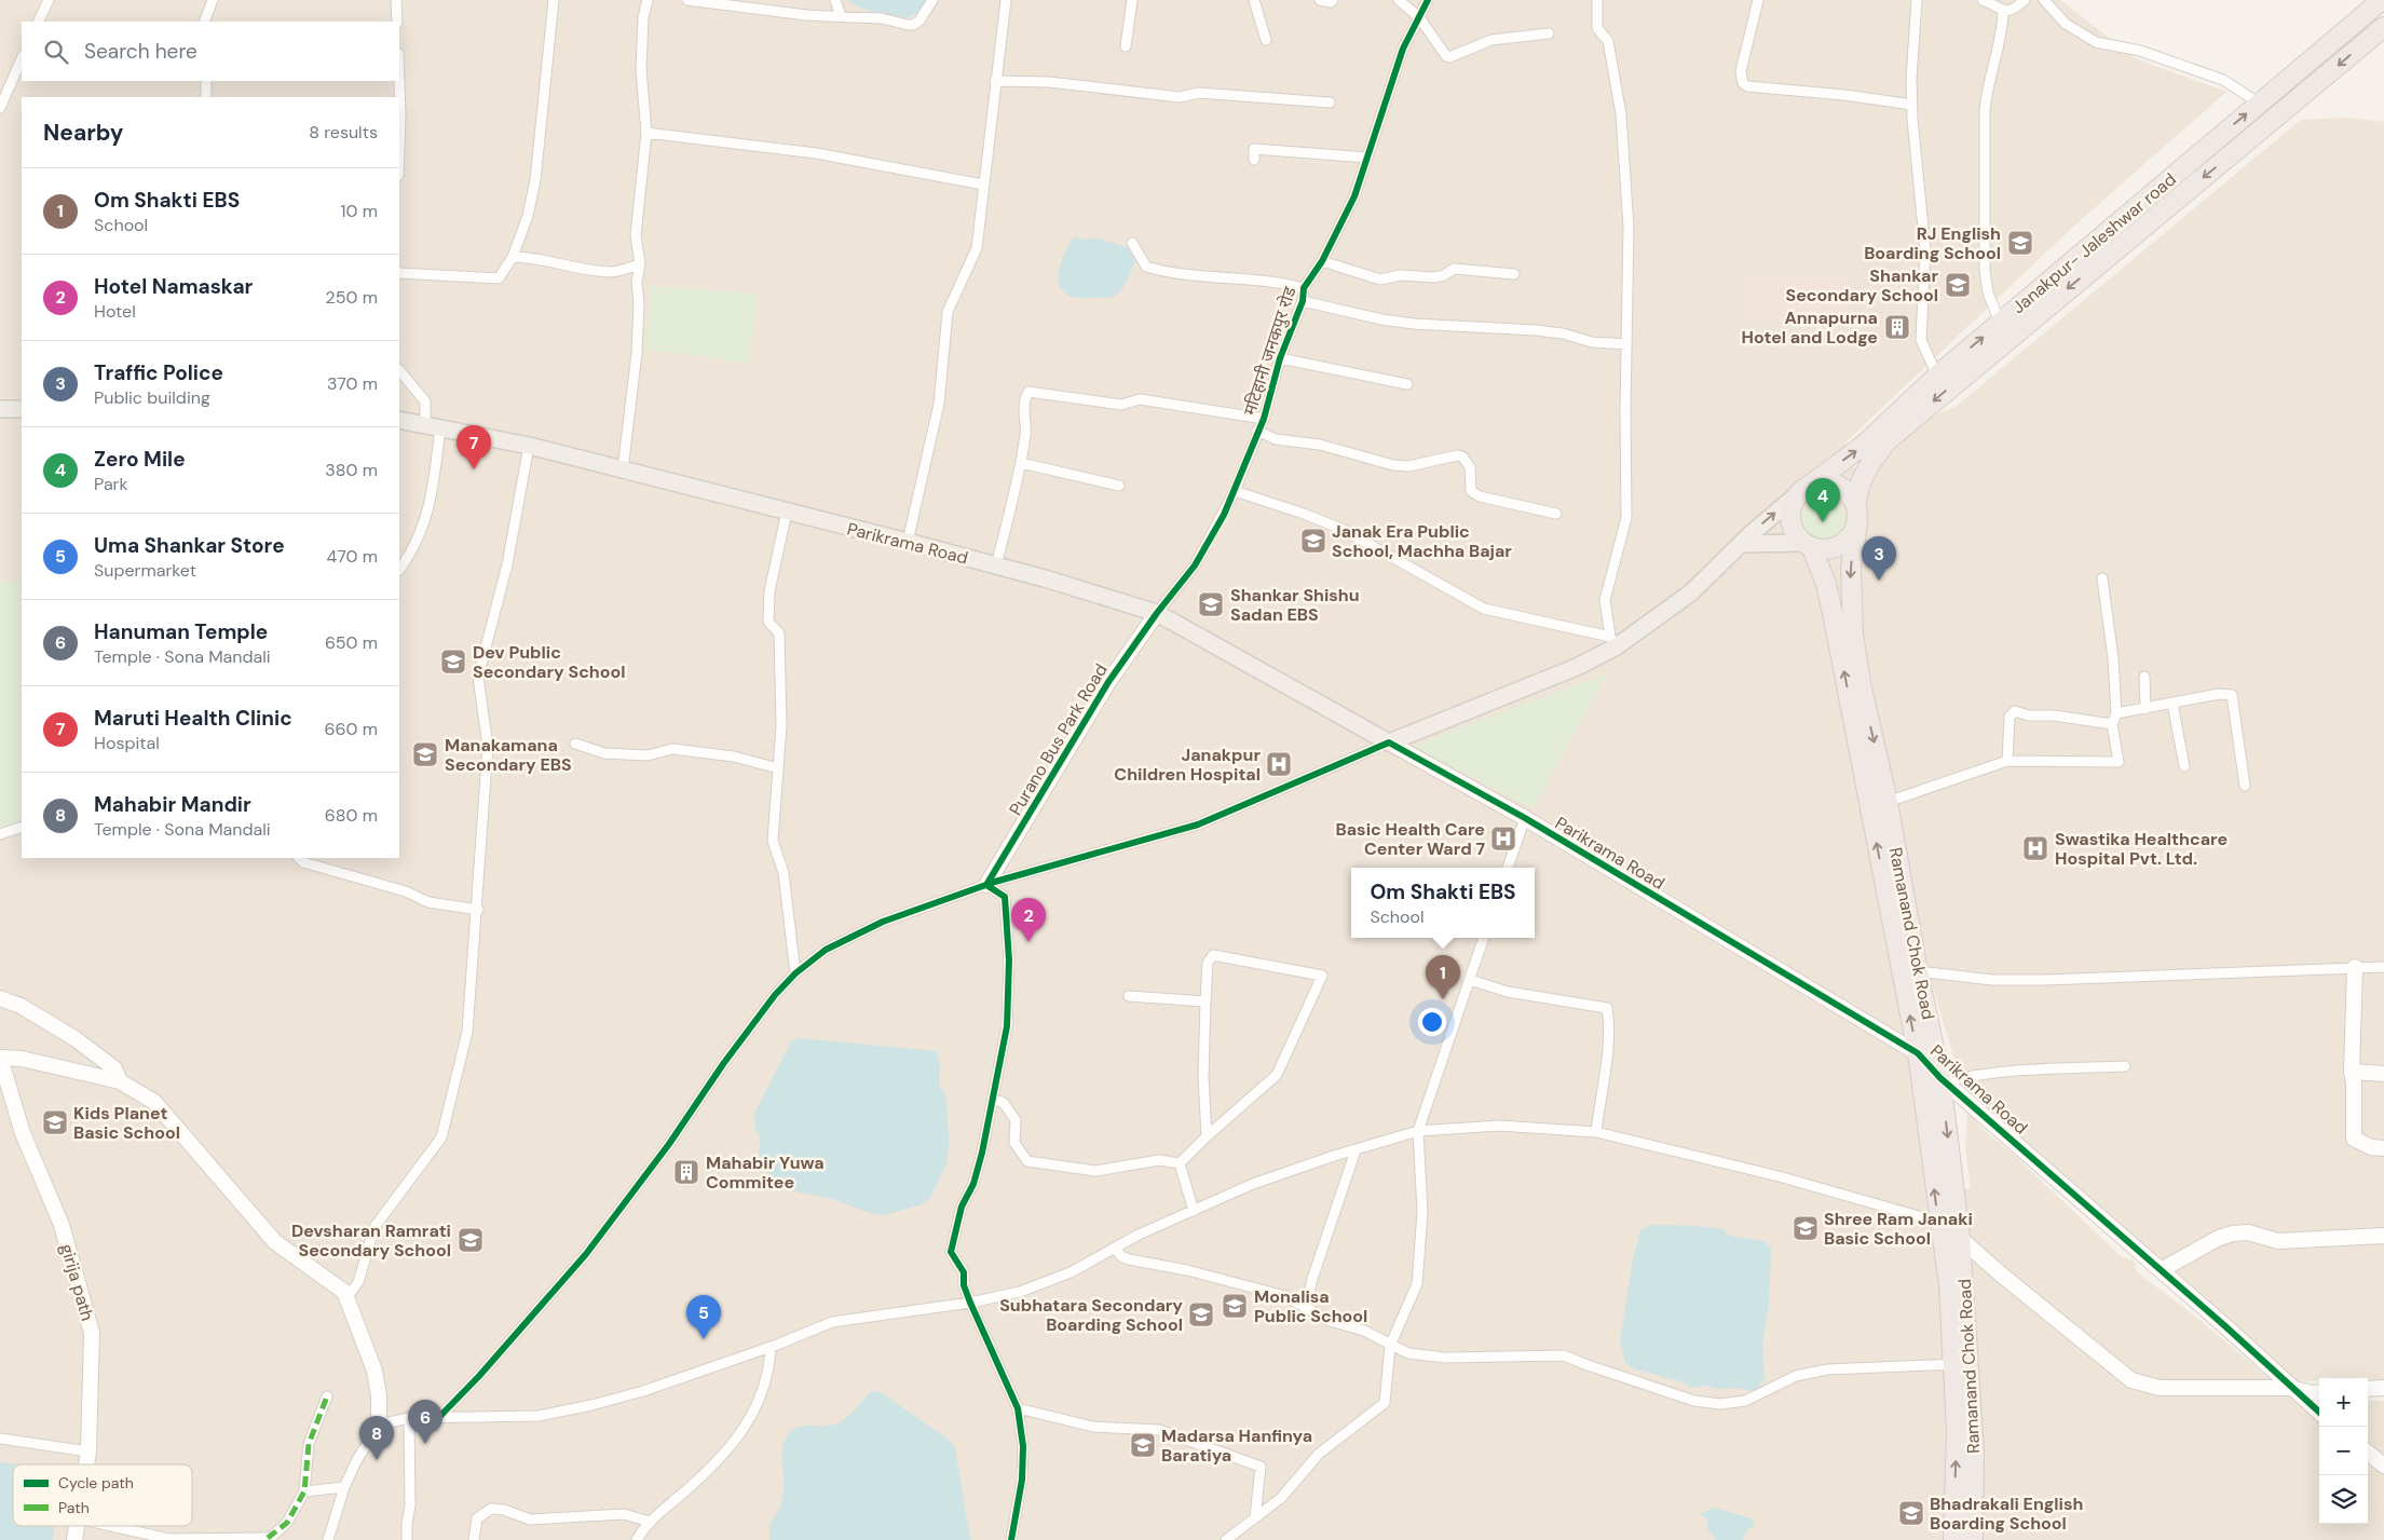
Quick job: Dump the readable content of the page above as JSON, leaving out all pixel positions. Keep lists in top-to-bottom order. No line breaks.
{"streets":{"highway":["Janakpur- Jaleshwar road","Ramanand Chok Road"],"main road":["Parikrama Road"],"street":["मटिहानी जनकपुर रोड","Purano Bus Park Road","girija path"]},"crossings":[["Janakpur- Jaleshwar road","Ramanand Chok Road"],["मटिहानी जनकपुर रोड","Parikrama Road"],["मटिहानी जनकपुर रोड","Purano Bus Park Road"],["Parikrama Road","Purano Bus Park Road"],["Parikrama Road","Ramanand Chok Road"]],"places":{"school or university":["RJ English Boarding School","Shankar Secondary School","Janak Era Public School, Machha Bajar","Shankar Shishu Sadan EBS","Dev Public Secondary School","Manakamana Secondary EBS","Kids Planet Basic School","Shree Ram Janaki Basic School","Devsharan Ramrati Secondary School","Monalisa Public School","Subhatara Secondary Boarding School","Madarsa Hanfinya Baratiya","Bhadrakali English Boarding School"],"building":["Annapurna Hotel and Lodge","Mahabir Yuwa Commitee"],"hospital":["Janakpur Children Hospital","Basic Health Care Center Ward 7","Swastika Healthcare Hospital Pvt. Ltd."]},"legend":["Cycle path","Path"],"page":{"search":"Search here","heading":["Nearby","8 results"],"list":[{"mark":"1","name":"Om Shakti EBS","note":"School","value":"10 m"},{"mark":"2","name":"Hotel Namaskar","note":"Hotel","value":"250 m"},{"mark":"3","name":"Traffic Police","note":"Public building","value":"370 m"},{"mark":"4","name":"Zero Mile","note":"Park","value":"380 m"},{"mark":"5","name":"Uma Shankar Store","note":"Supermarket","value":"470 m"},{"mark":"6","name":"Hanuman Temple","note":"Temple · Sona Mandali","value":"650 m"},{"mark":"7","name":"Maruti Health Clinic","note":"Hospital","value":"660 m"},{"mark":"8","name":"Mahabir Mandir","note":"Temple · Sona Mandali","value":"680 m"}],"pins":["7","4","3","2","1","5","6","8"],"popup":["Om Shakti EBS","School"],"map_buttons":["+","−"]}}
